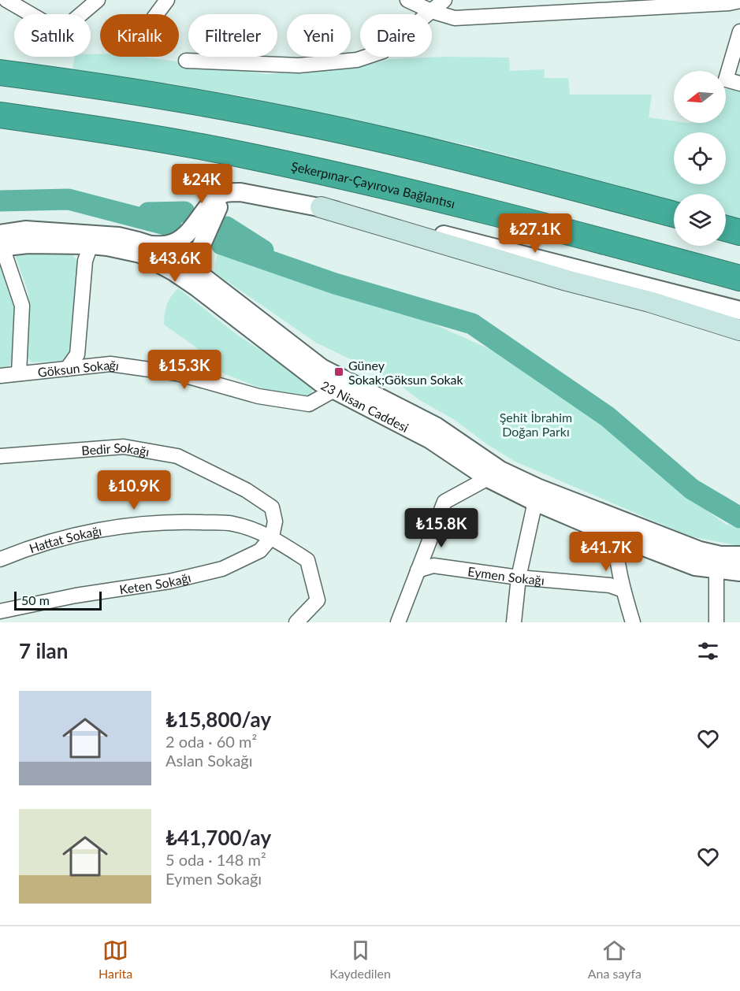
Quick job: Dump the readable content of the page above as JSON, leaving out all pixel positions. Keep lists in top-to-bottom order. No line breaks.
{"streets":{"highway":["Şekerpınar-Çayırova Bağlantısı"],"street":["Göksun Sokağı","23 Nisan Caddesi","Bedir Sokağı","Hattat Sokağı","Eymen Sokağı","Keten Sokağı"]},"crossings":[["Göksun Sokağı","23 Nisan Caddesi"],["Bedir Sokağı","Hattat Sokağı"],["Bedir Sokağı","Keten Sokağı"],["Hattat Sokağı","Keten Sokağı"]],"parks":["Şehit İbrahim Doğan Parkı"],"places":{"transit":["Güney Sokak;Göksun Sokak"]},"scale_bar":"50 m","north":"left","page":{"chip":["Satılık","Kiralık","Filtreler","Yeni","Daire"],"price":["₺24K","₺27.1K","₺43.6K","₺15.3K","₺10.9K","₺15.8K","₺41.7K"],"scale":"50 m","heading":"7 ilan","list":[{"name":"₺15,800/ay","note":"2 oda · 60 m² · Aslan Sokağı"},{"name":"₺41,700/ay","note":"5 oda · 148 m² · Eymen Sokağı"}],"tabs":["Harita","Kaydedilen","Ana sayfa"]}}
